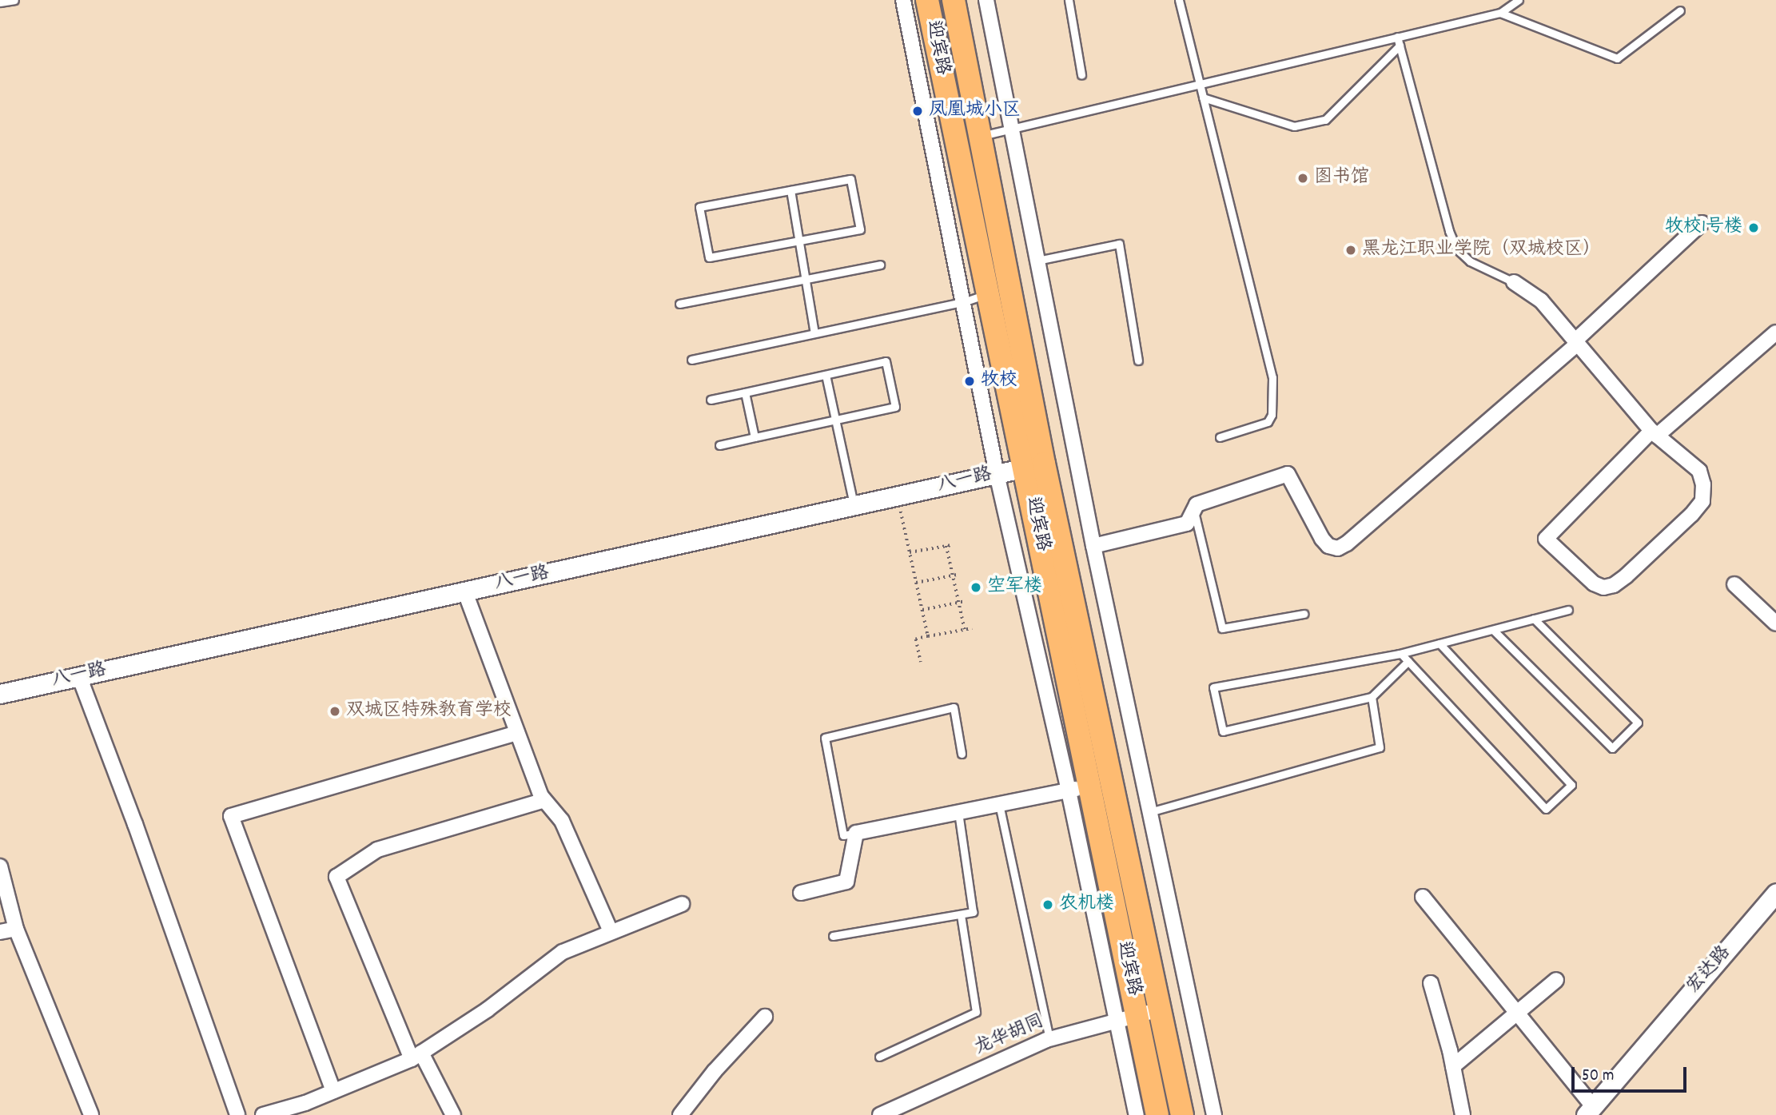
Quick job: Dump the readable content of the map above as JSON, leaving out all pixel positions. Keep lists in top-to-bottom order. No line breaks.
{"streets":{"main road":["迎宾路"],"street":["八一路","宏达路","龙华胡同"]},"crossings":[["迎宾路","八一路"],["迎宾路","龙华胡同"]],"places":["凤凰城小区","图书馆","牧校1号楼","黑龙江职业学院（双城校区）","牧校","空军楼","双城区特殊教育学校","农机楼"],"scale_bar":"50 m"}
